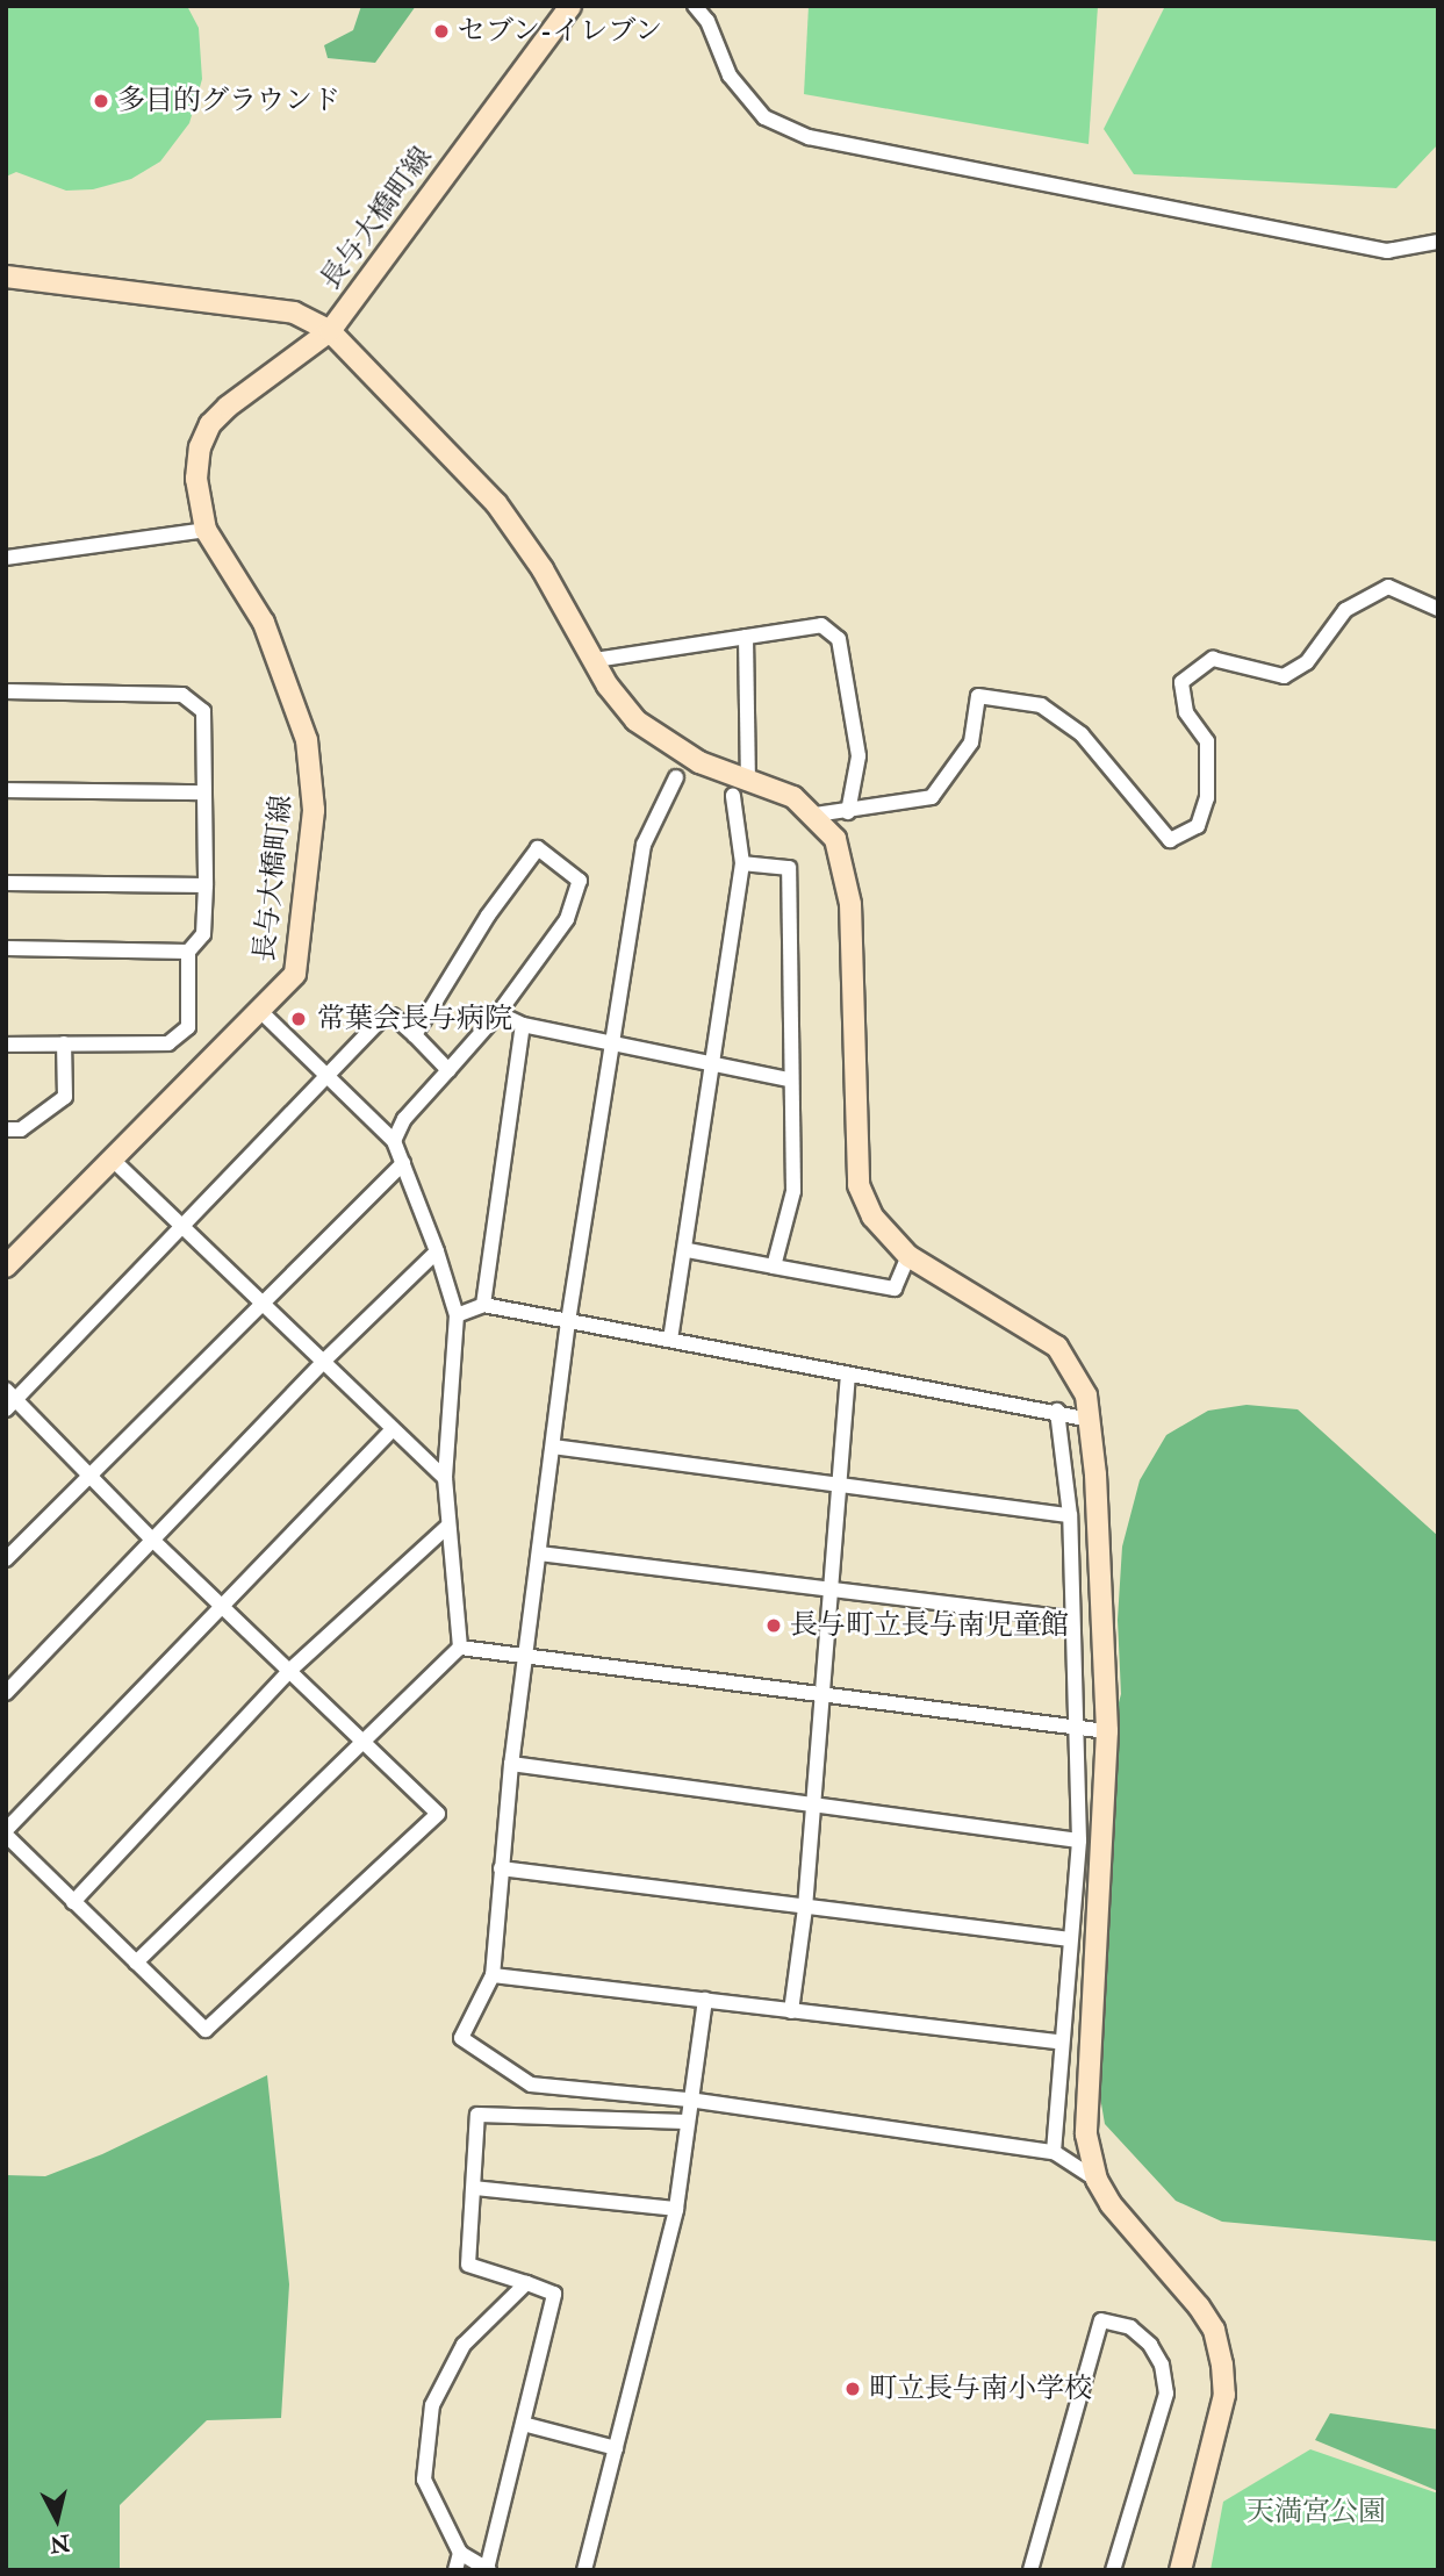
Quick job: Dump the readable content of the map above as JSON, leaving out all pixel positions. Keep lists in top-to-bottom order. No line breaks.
{"streets":{"street":["長与大橋町線"]},"parks":["天満宮公園"],"places":["セブン-イレブン","多目的グラウンド","常葉会長与病院","長与町立長与南児童館","町立長与南小学校"],"north":"bottom"}
